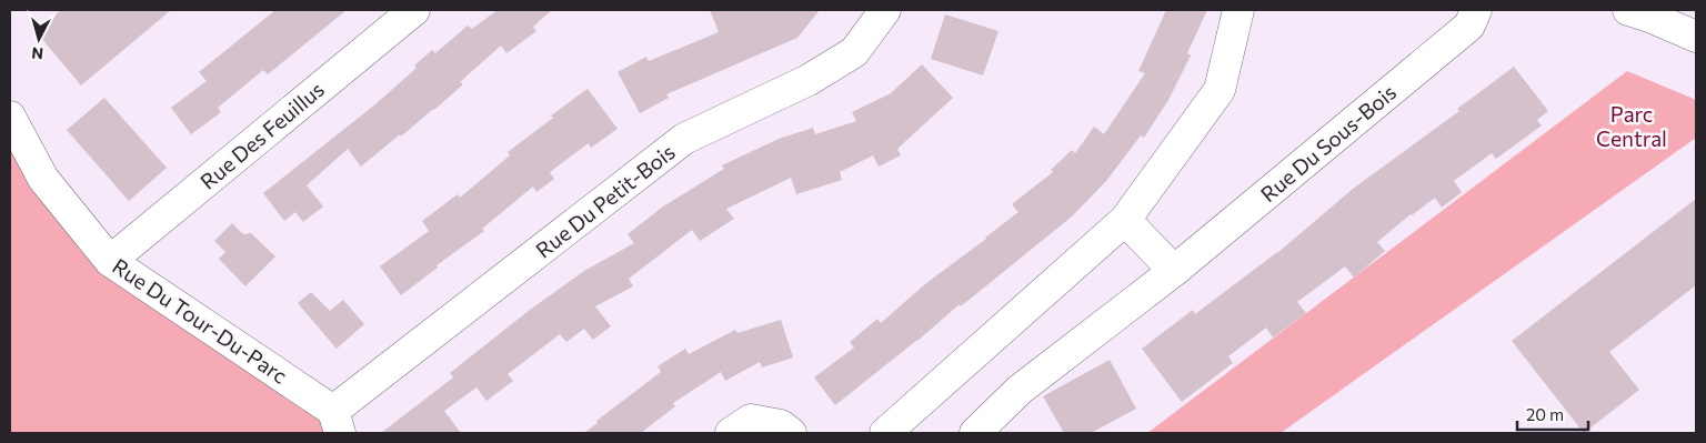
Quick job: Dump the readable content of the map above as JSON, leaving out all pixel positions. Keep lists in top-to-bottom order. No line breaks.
{"streets":{"street":["Rue Des Feuillus","Rue Du Sous-Bois","Rue Du Petit-Bois","Rue Du Tour-Du-Parc"]},"crossings":[["Rue Des Feuillus","Rue Du Tour-Du-Parc"],["Rue Du Petit-Bois","Rue Du Tour-Du-Parc"]],"parks":["Parc Central"],"scale_bar":"20 m","north":"bottom"}
